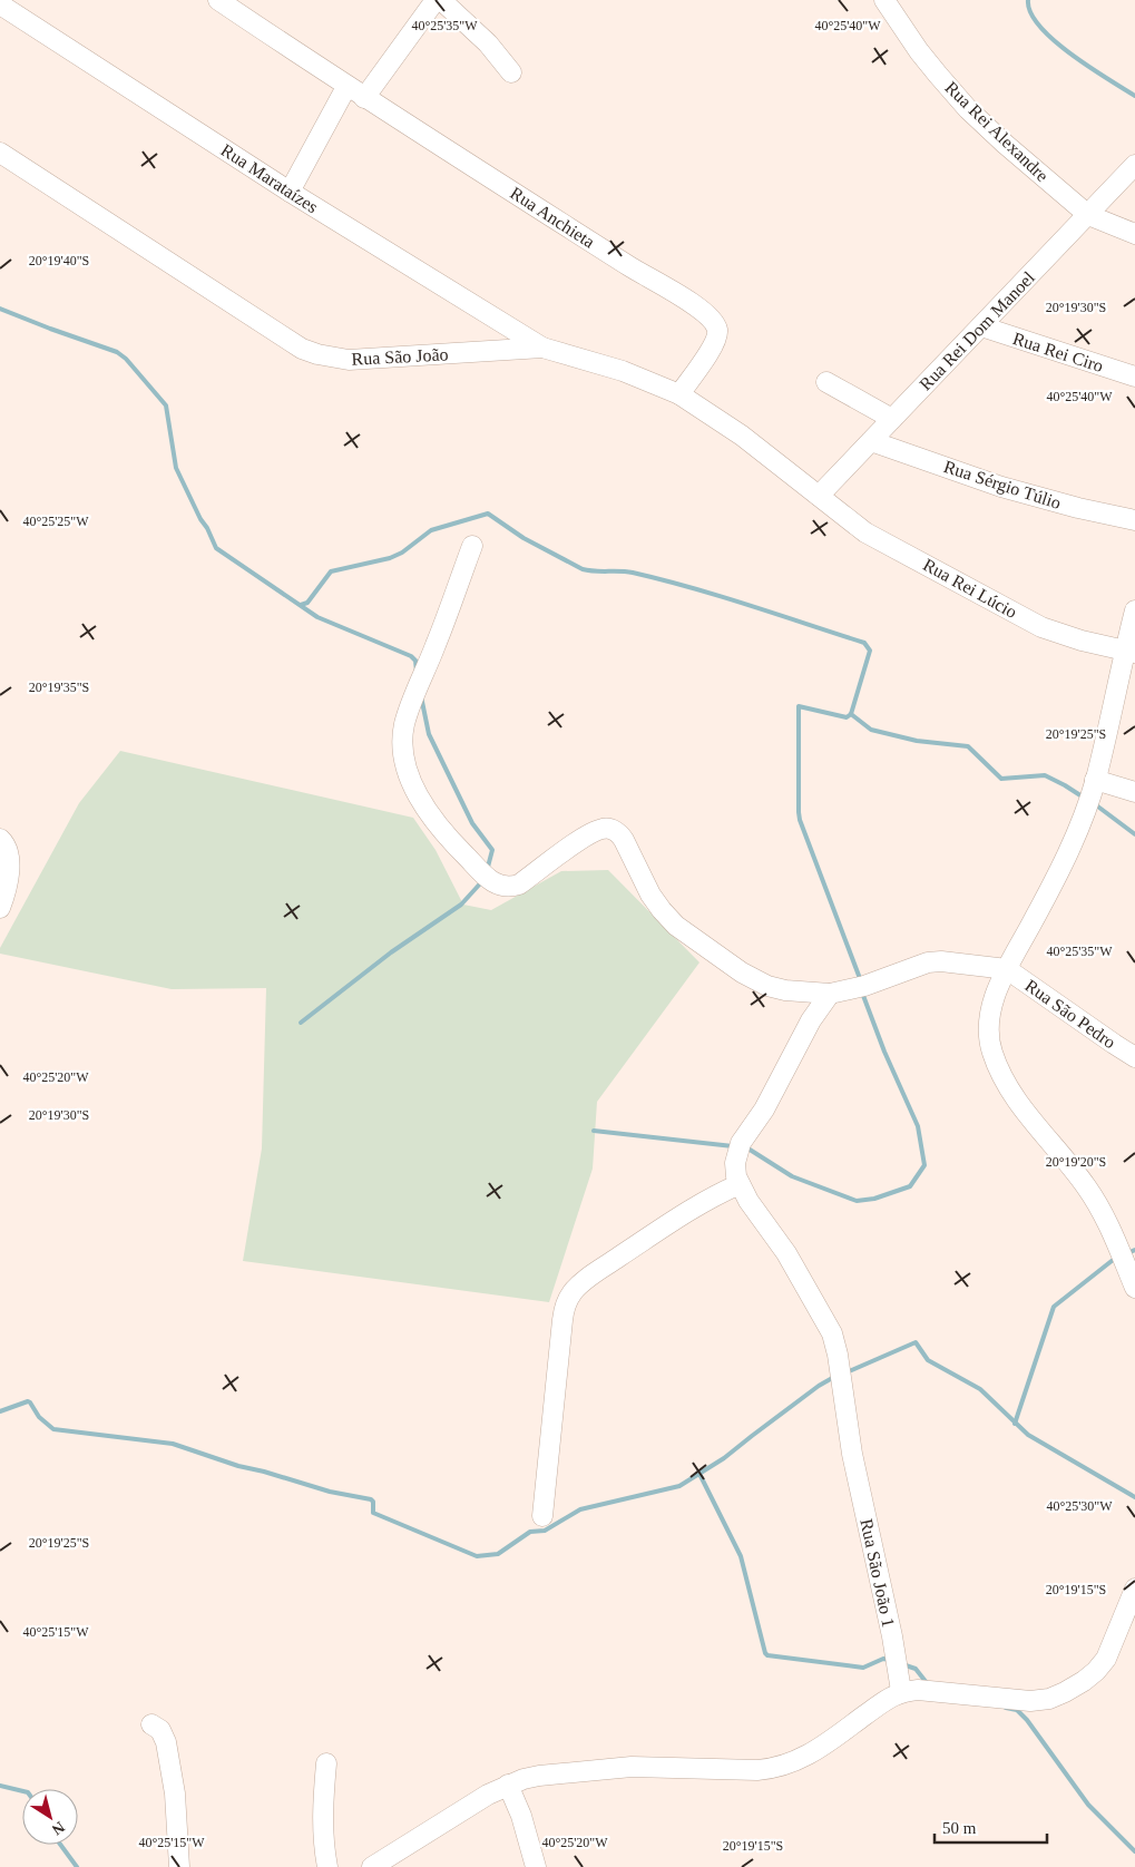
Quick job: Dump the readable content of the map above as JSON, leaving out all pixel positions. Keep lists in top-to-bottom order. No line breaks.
{"streets":{"street":["Rua Rei Alexandre","Rua Marataízes","Rua Anchieta","Rua Rei Dom Manoel","Rua Rei Ciro","Rua São João","Rua Sérgio Túlio","Rua Rei Lúcio","Rua São Pedro","Rua São João 1"]},"crossings":[["Rua Rei Alexandre","Rua Rei Dom Manoel"],["Rua Marataízes","Rua São João"],["Rua Anchieta","Rua São João"],["Rua Rei Dom Manoel","Rua Rei Ciro"],["Rua Rei Dom Manoel","Rua São João"],["Rua Rei Dom Manoel","Rua Sérgio Túlio"],["Rua Rei Dom Manoel","Rua Rei Lúcio"],["Rua São João","Rua Rei Lúcio"]],"scale_bar":"50 m","north":"bottom right","coordinates":["40°25'35\"W","40°25'40\"W","20°19'40\"S","20°19'30\"S","40°25'25\"W","20°19'35\"S","20°19'25\"S","40°25'20\"W","20°19'20\"S","40°25'30\"W","20°19'15\"S","40°25'15\"W"]}
